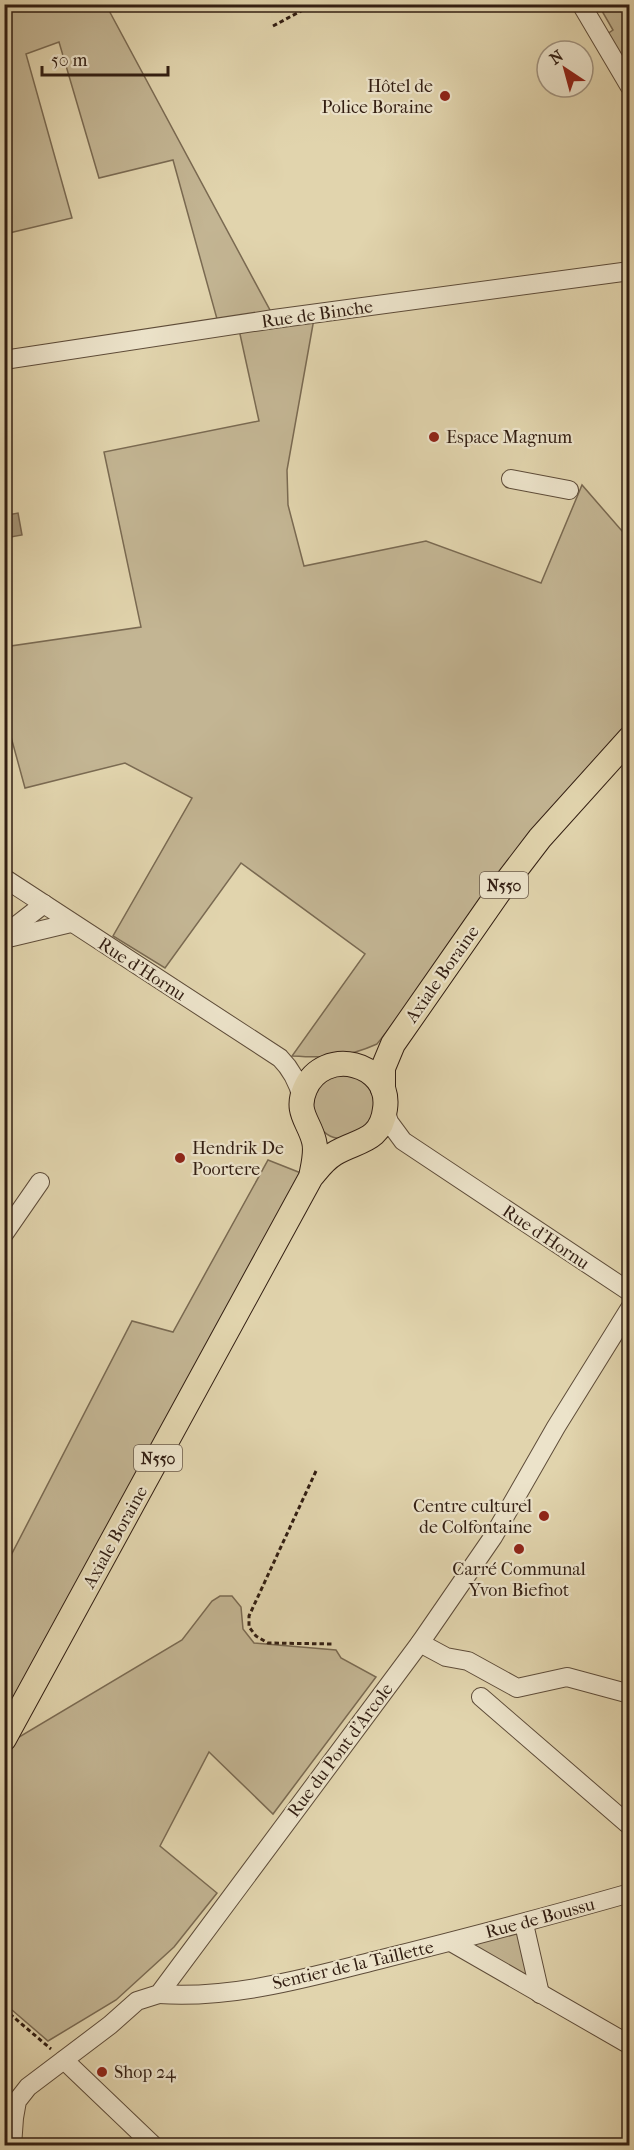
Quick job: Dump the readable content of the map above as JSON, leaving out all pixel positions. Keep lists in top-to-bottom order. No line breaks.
{"streets":{"main road":["N550","Axiale Boraine"],"street":["Rue de Binche","Rue d'Hornu","Rue du Pont d'Arcole","Rue de Boussu","Sentier de la Taillette"]},"crossings":[["N550","Axiale Boraine"],["Rue du Pont d'Arcole","Sentier de la Taillette"],["Rue de Boussu","Sentier de la Taillette"]],"places":["Hôtel de Police Boraine","Espace Magnum","Hendrik De Poortere","Centre culturel de Colfontaine","Carré Communal Yvon Biefnot","Shop 24"],"scale_bar":"50 m","north":"top left"}
